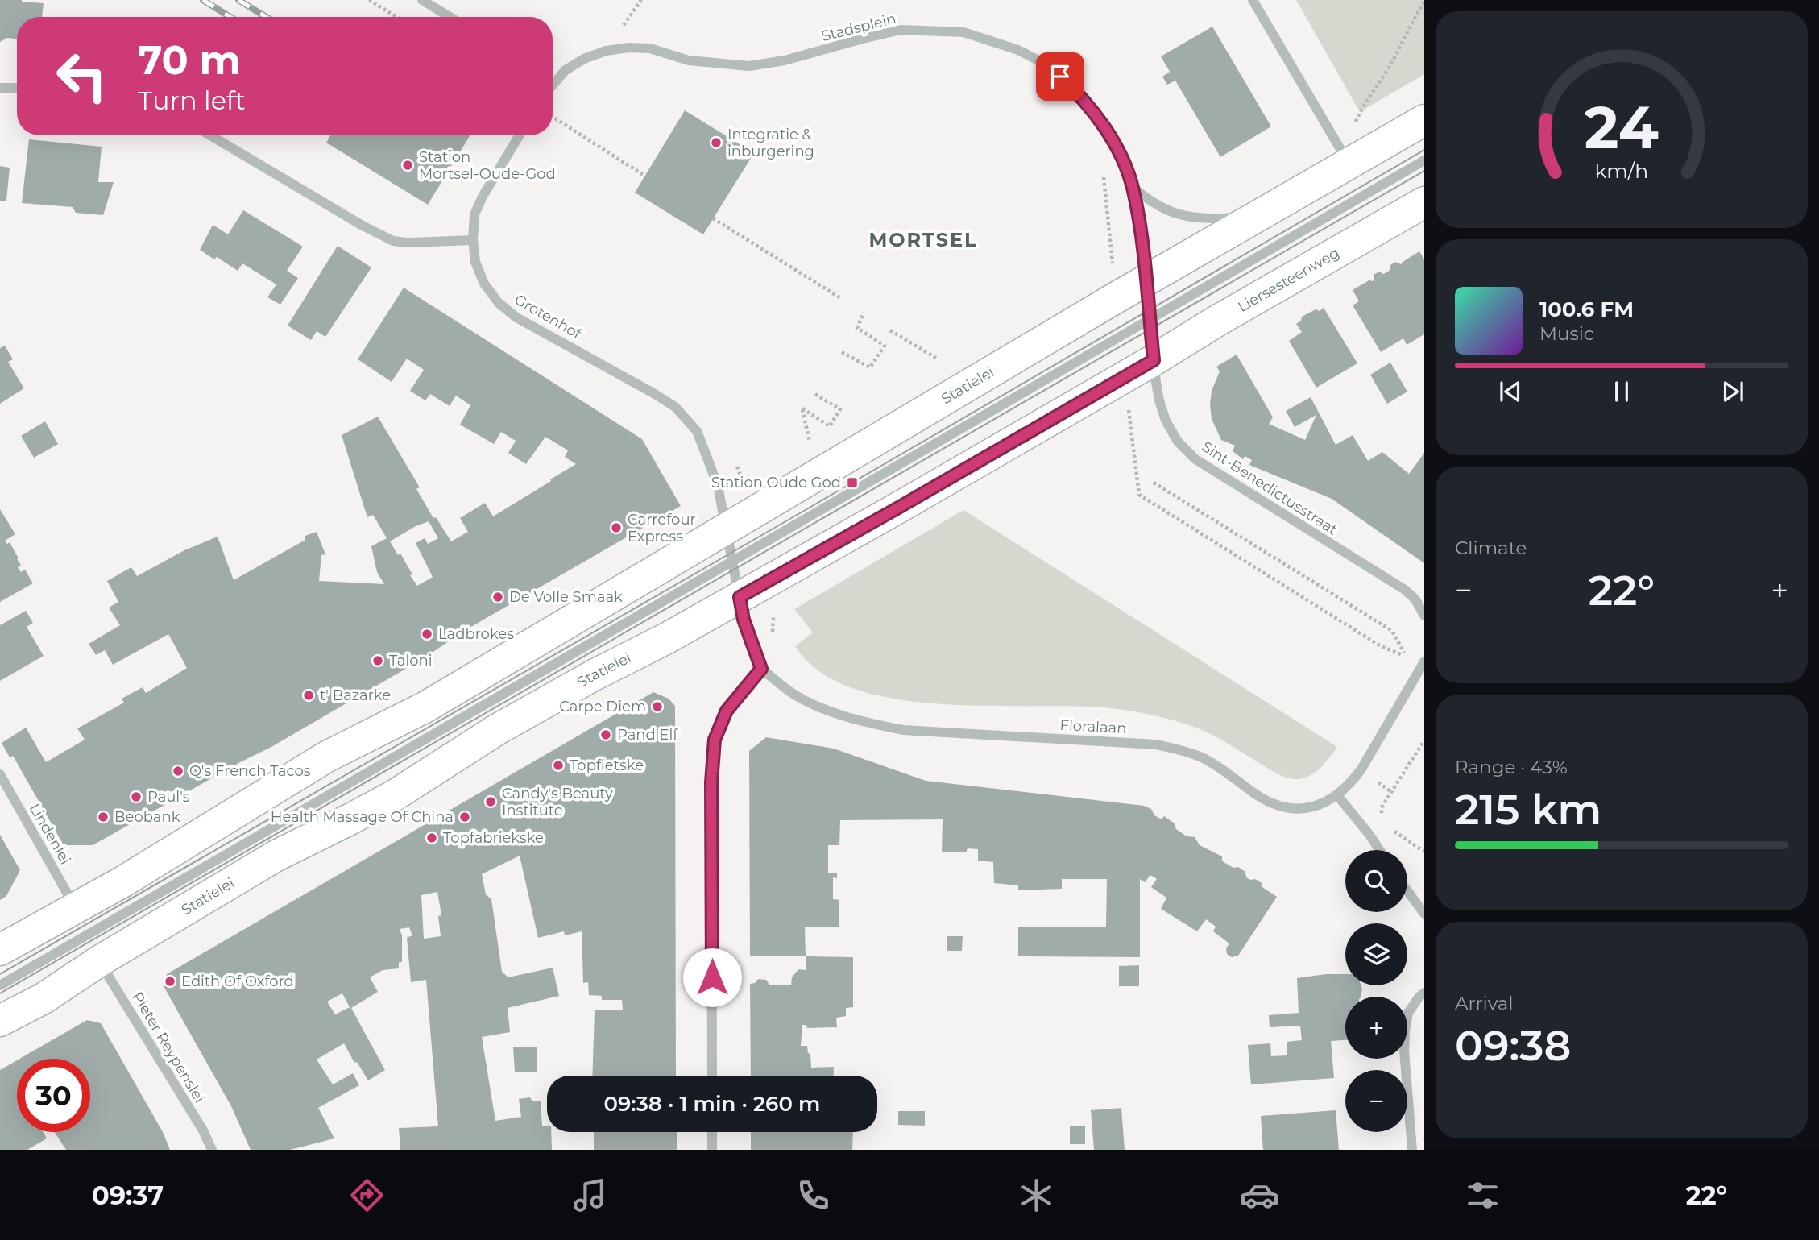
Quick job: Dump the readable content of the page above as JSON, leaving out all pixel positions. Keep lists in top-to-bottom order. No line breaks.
{"streets":{"main road":["Liersesteenweg","Statielei"],"street":["Stadsplein","Grotenhof","Sint-Benedictusstraat","Floralaan","Lindenlei","Pieter Reypenslei"]},"crossings":[["Stadsplein","Statielei"],["Stadsplein","Sint-Benedictusstraat"],["Liersesteenweg","Statielei"],["Liersesteenweg","Sint-Benedictusstraat"],["Grotenhof","Statielei"],["Grotenhof","Floralaan"],["Statielei","Sint-Benedictusstraat"],["Statielei","Lindenlei"],["Statielei","Pieter Reypenslei"]],"districts":["MORTSEL"],"places":{"other":["Integratie & inburgering","Station Mortsel-Oude-God","Carrefour Express","De Volle Smaak","Ladbrokes","Taloni","t' Bazarke","Carpe Diem","Pand Elf","Topfietske","Q's French Tacos","Paul's","Candy's Beauty Institute","Beobank","Health Massage Of China","Topfabriekske","Edith Of Oxford"],"transit":["Station Oude God"]},"page":{"turn":["70 m","Turn left"],"song":["100.6 FM","Music"],"tile":["Climate",["Range · 43%","215 km"],["Arrival","09:38"]],"heat":["−","22°","+"],"map_buttons":["+","−"],"limit":"30","trip":"09:38 · 1 min · 260 m","tabs":["09:37","22°"],"gauge":["24","km/h"]}}
